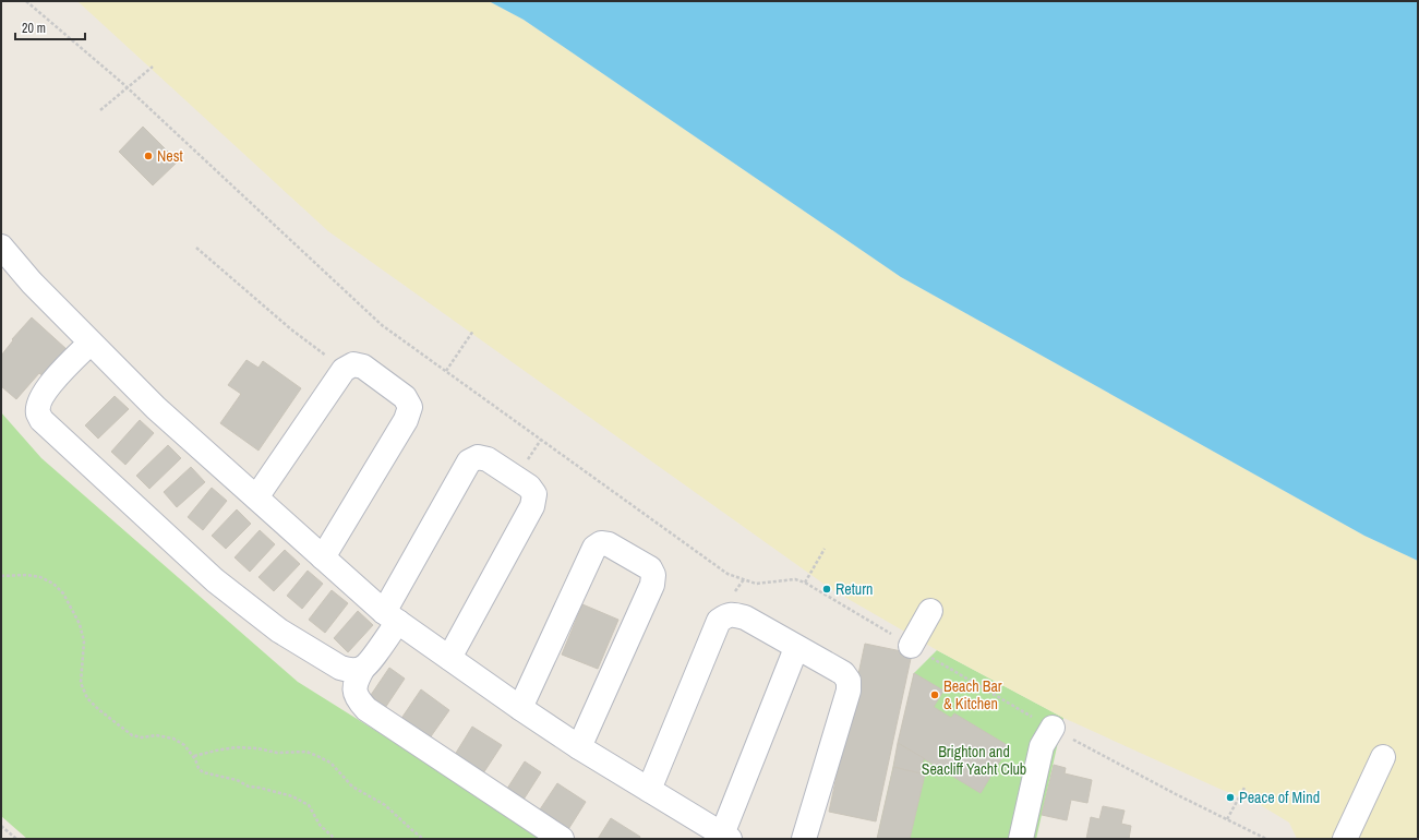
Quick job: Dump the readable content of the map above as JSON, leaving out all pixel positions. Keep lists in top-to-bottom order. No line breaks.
{"parks":["Brighton and Seacliff Yacht Club"],"places":["Nest","Return","Beach Bar & Kitchen","Peace of Mind"],"scale_bar":"20 m"}
